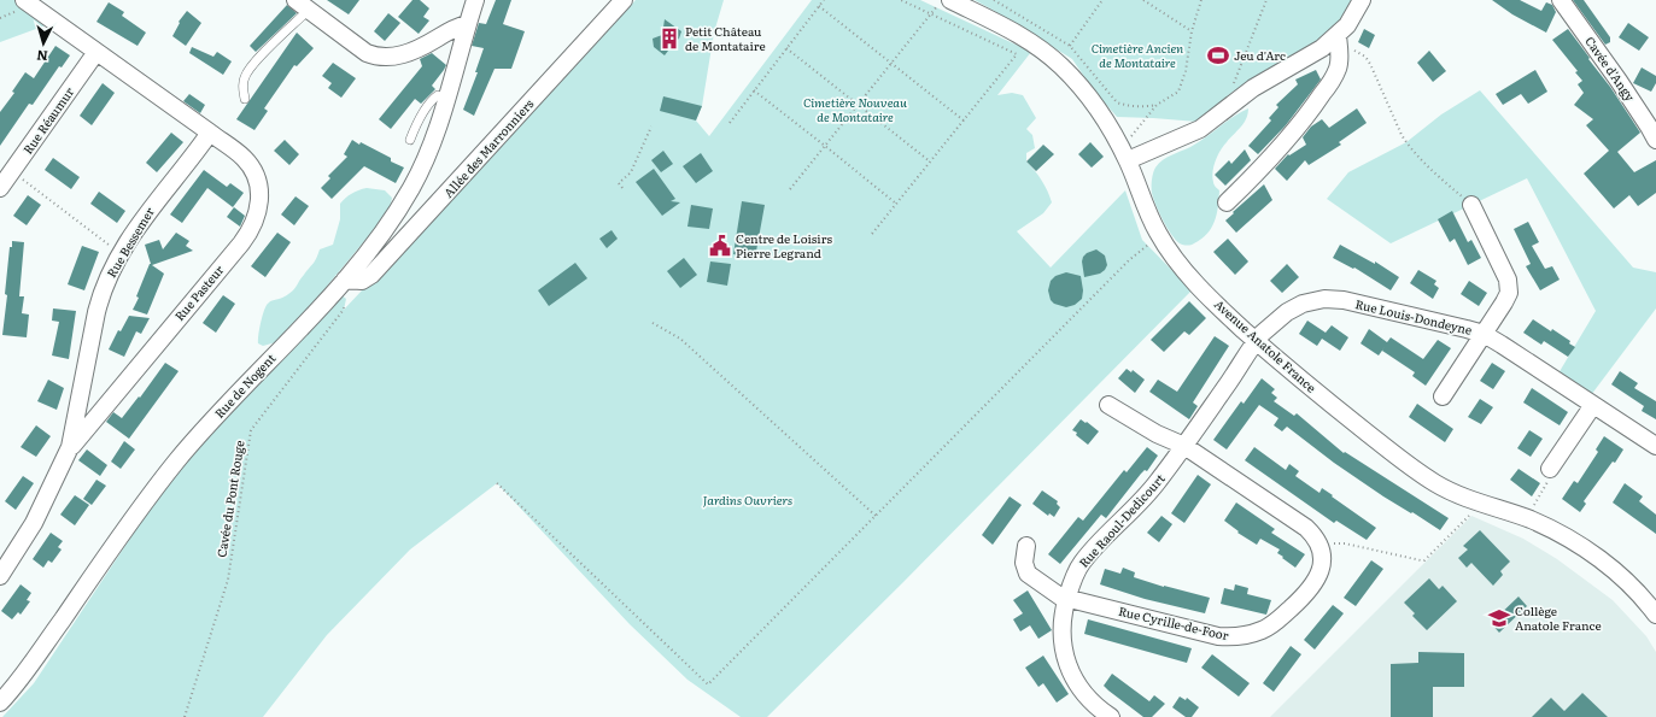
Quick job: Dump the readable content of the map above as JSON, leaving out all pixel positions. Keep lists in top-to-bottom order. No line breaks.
{"streets":{"street":["Cavée d'Angy","Rue Réaumur","Allée des Marronniers","Rue Bessemer","Rue Pasteur","Rue Louis-Dondeyne","Avenue Anatole France","Rue de Nogent","Rue Raoul-Dedicourt","Rue Cyrille-de-Foor"],"path":["Cavée du Pont Rouge"]},"crossings":[["Allée des Marronniers","Rue de Nogent"],["Allée des Marronniers","Cavée du Pont Rouge"],["Rue Bessemer","Rue Pasteur"],["Rue Louis-Dondeyne","Avenue Anatole France"],["Rue Louis-Dondeyne","Rue Raoul-Dedicourt"],["Avenue Anatole France","Rue Raoul-Dedicourt"],["Rue de Nogent","Cavée du Pont Rouge"],["Rue Raoul-Dedicourt","Rue Cyrille-de-Foor"]],"parks":["Cimetière Ancien de Montataire","Cimetière Nouveau de Montataire","Jardins Ouvriers"],"places":{"building":["Petit Château de Montataire"],"sports":["Jeu d'Arc"],"public building":["Centre de Loisirs Pierre Legrand"],"school or university":["Collège Anatole France"]},"north":"bottom"}
